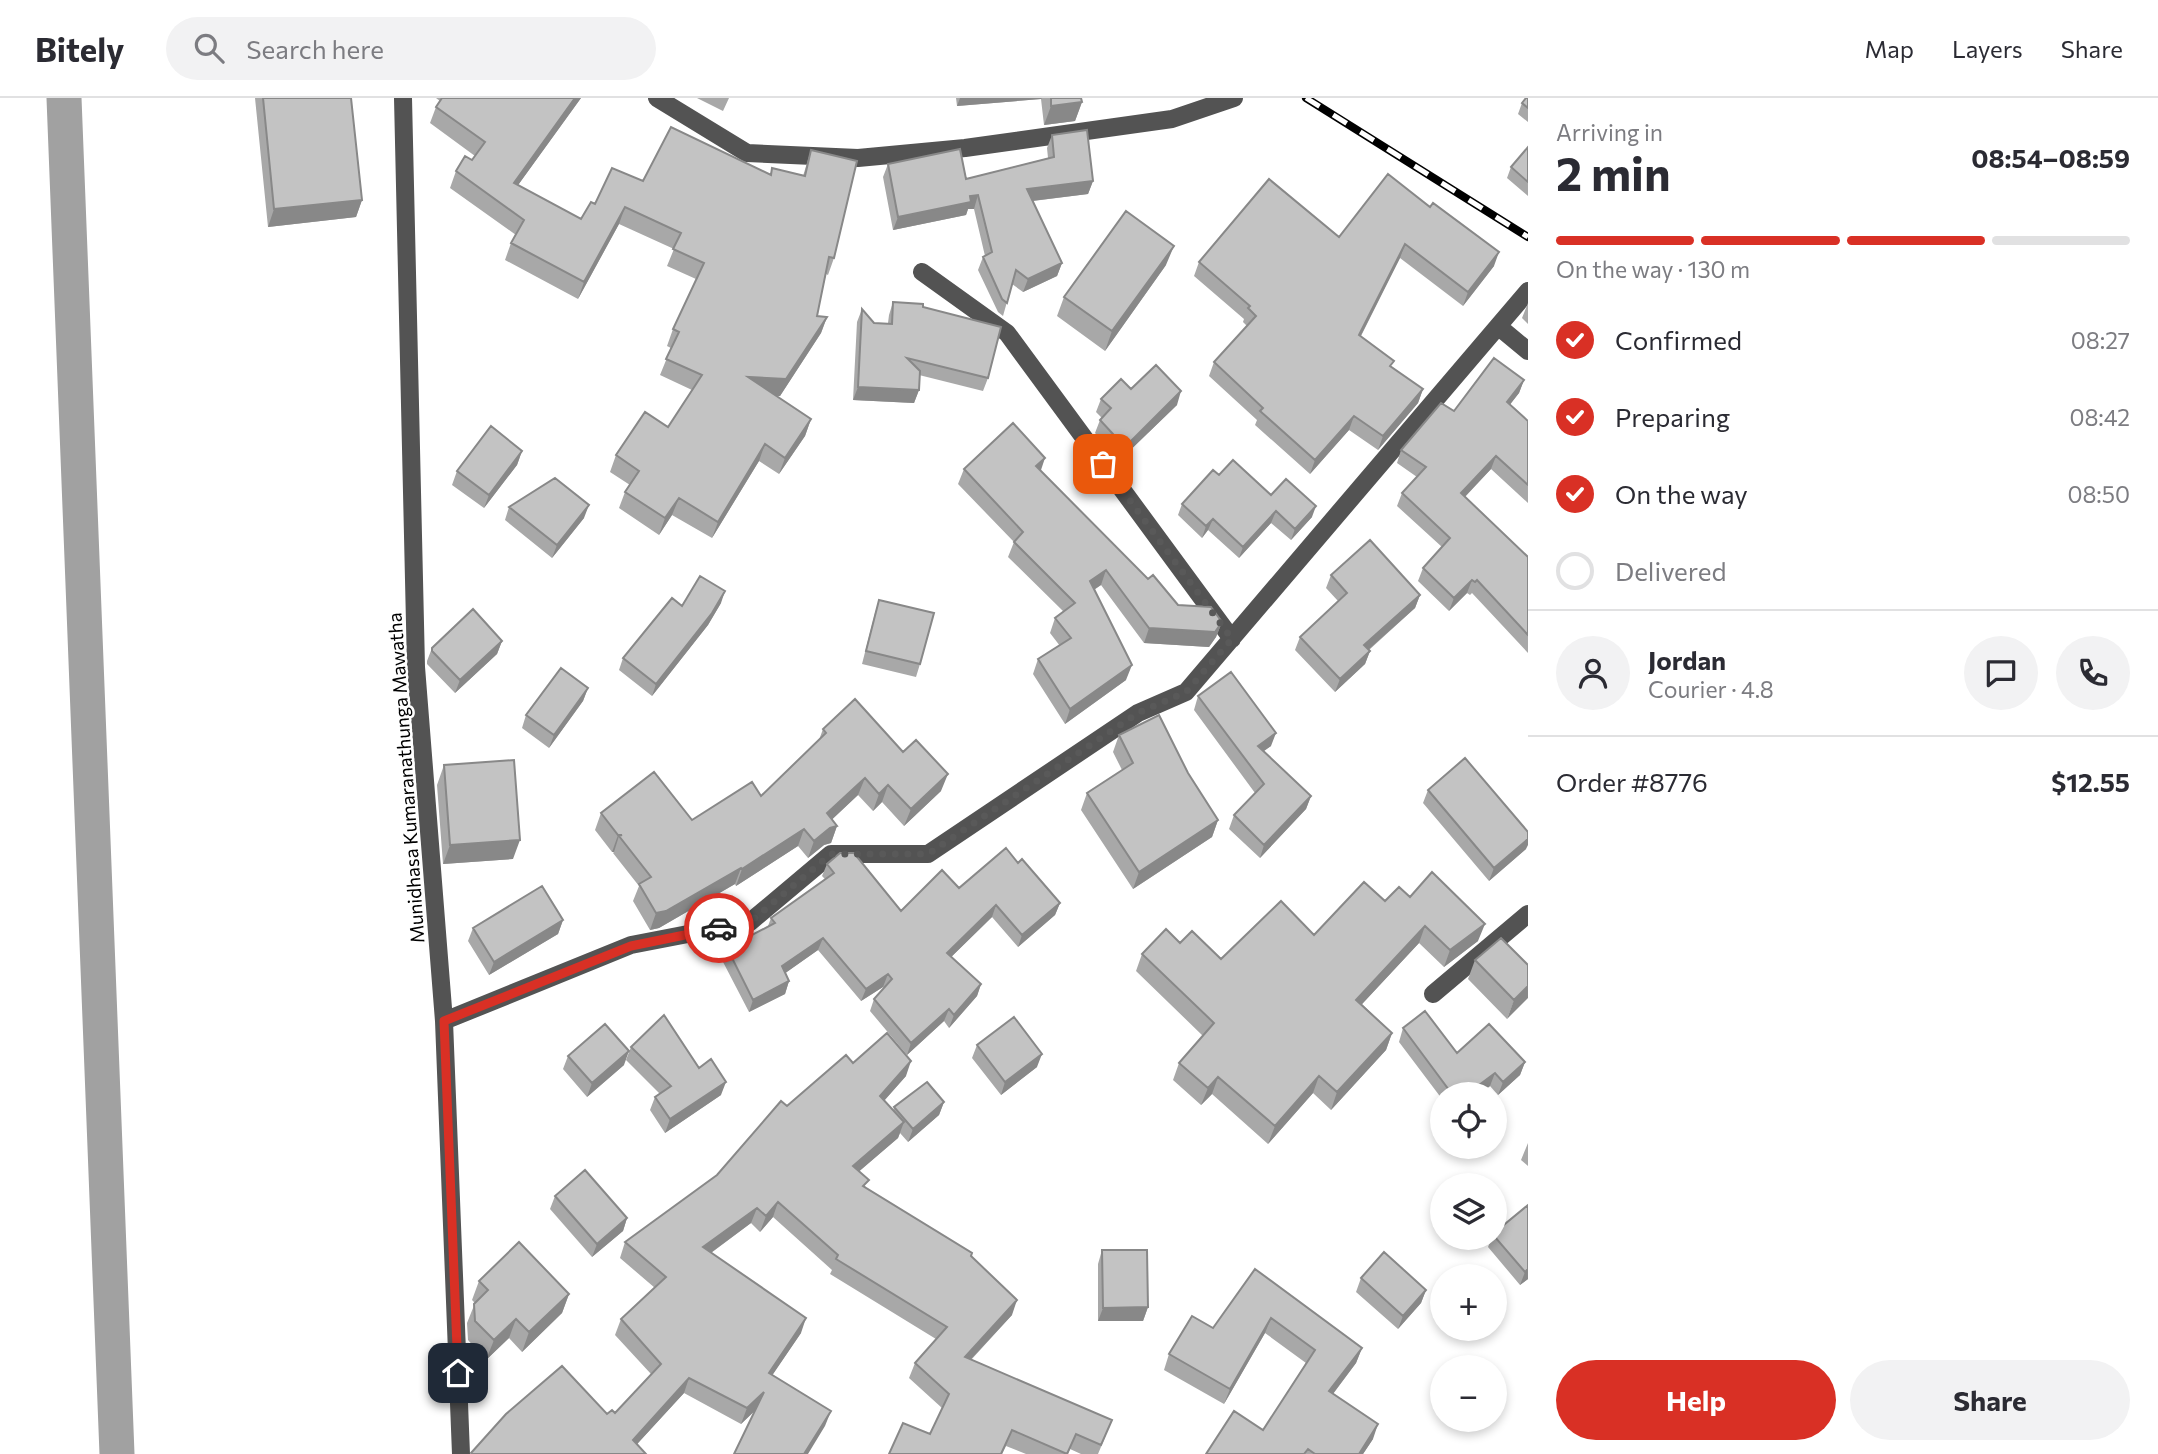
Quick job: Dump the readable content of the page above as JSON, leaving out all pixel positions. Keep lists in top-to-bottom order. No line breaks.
{"streets":{"street":["Munidhasa Kumaranathunga Mawatha"]},"page":{"header":"Bitely","search":"Search here","nav":["Map","Layers","Share"],"heading":["2 min","Arriving in","08:54–08:59"],"panel":["Jordan","Courier · 4.8","Order #8776","$12.55"],"bar":"On the way · 130 m","list":[["Confirmed","08:27"],["Preparing","08:42"],["On the way","08:50"],"Delivered"],"map_buttons":["+","−"],"buttons":["Help","Share"]}}
